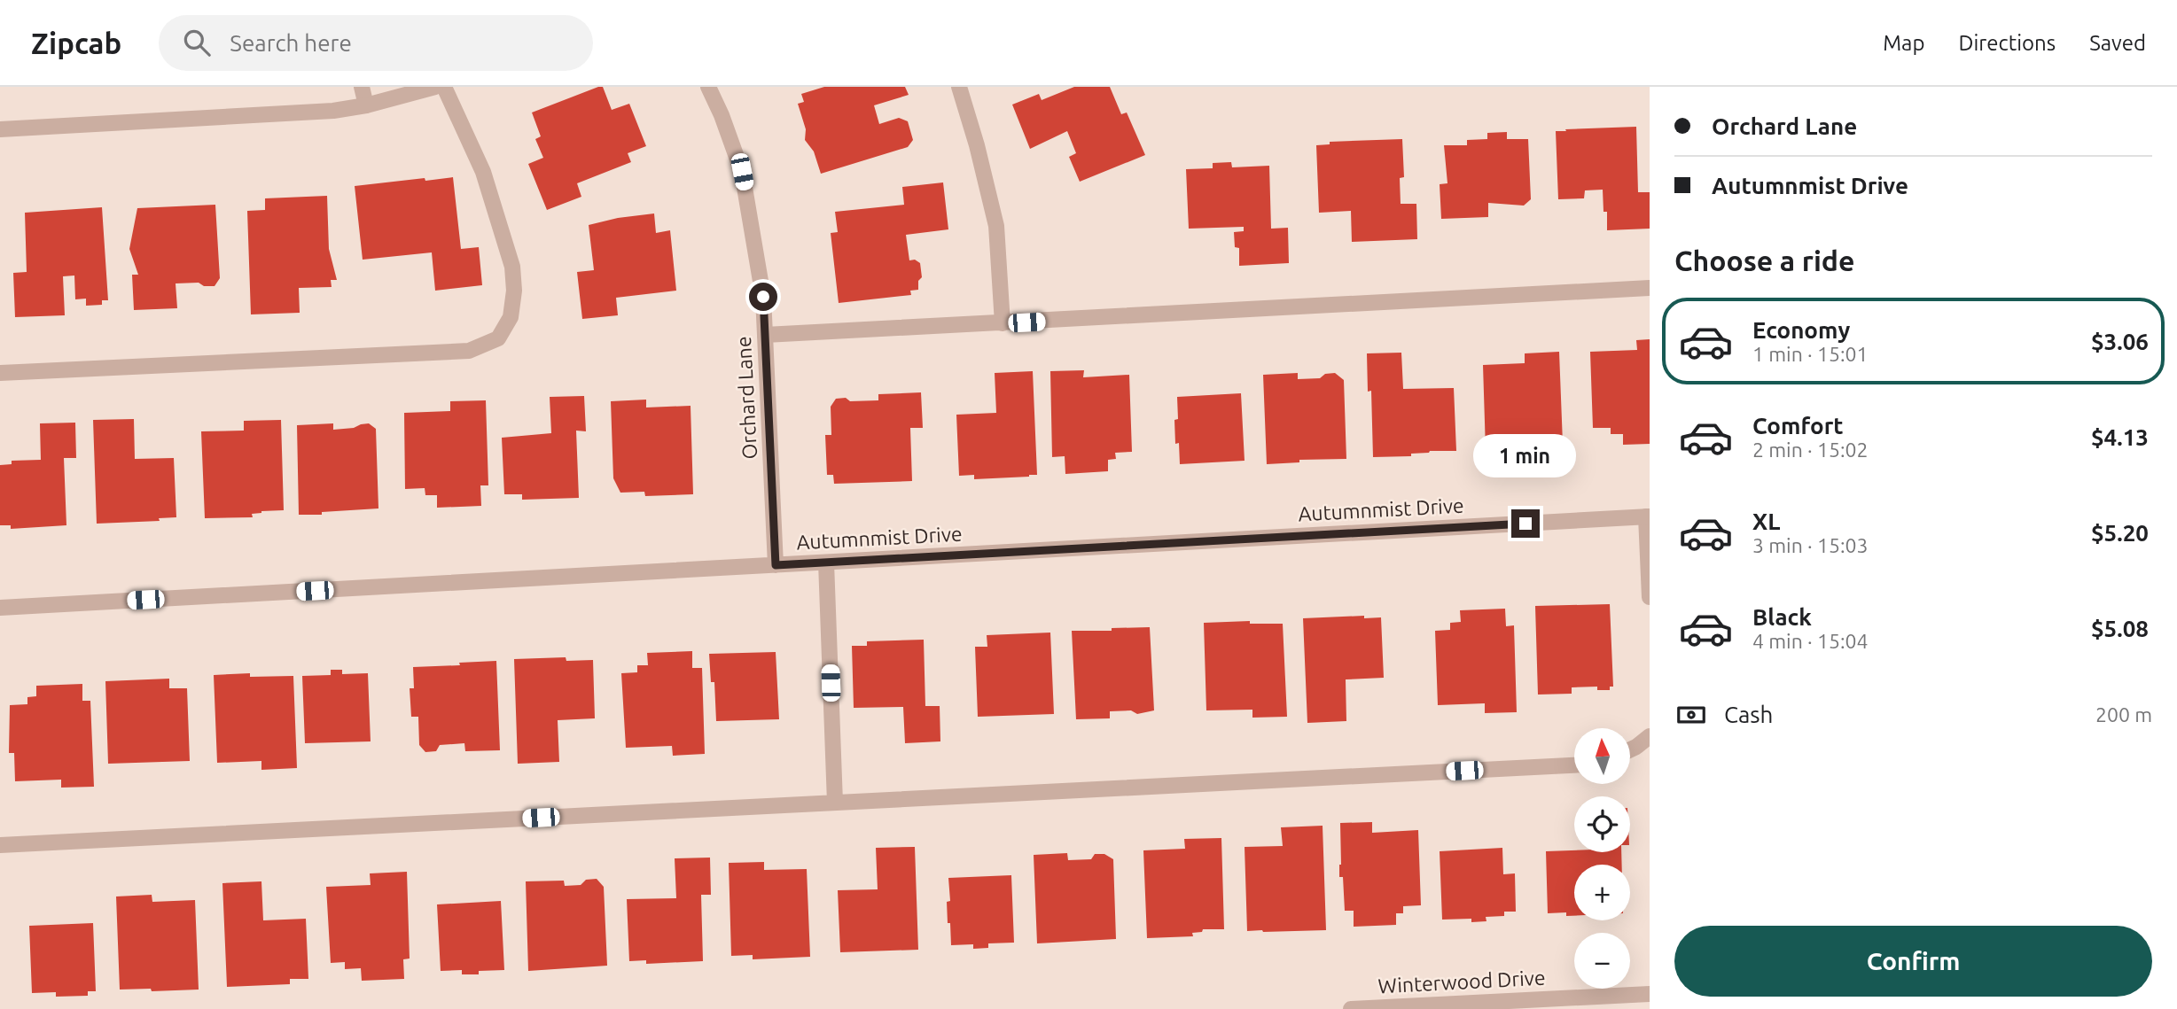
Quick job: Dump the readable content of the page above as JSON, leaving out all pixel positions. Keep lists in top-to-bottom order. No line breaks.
{"streets":{"street":["Orchard Lane","Autumnmist Drive","Winterwood Drive"]},"crossings":[["Orchard Lane","Autumnmist Drive"]],"north":"top","page":{"header":"Zipcab","search":"Search here","nav":["Map","Directions","Saved"],"banner":["Orchard Lane","Autumnmist Drive"],"heading":"Choose a ride","list":[{"name":"Economy","note":"1 min · 15:01","value":"$3.06"},{"name":"Comfort","note":"2 min · 15:02","value":"$4.13"},{"name":"XL","note":"3 min · 15:03","value":"$5.20"},{"name":"Black","note":"4 min · 15:04","value":"$5.08"}],"bubble":"1 min","pay":["Cash","200 m"],"map_buttons":["+","−"],"buttons":"Confirm"}}
